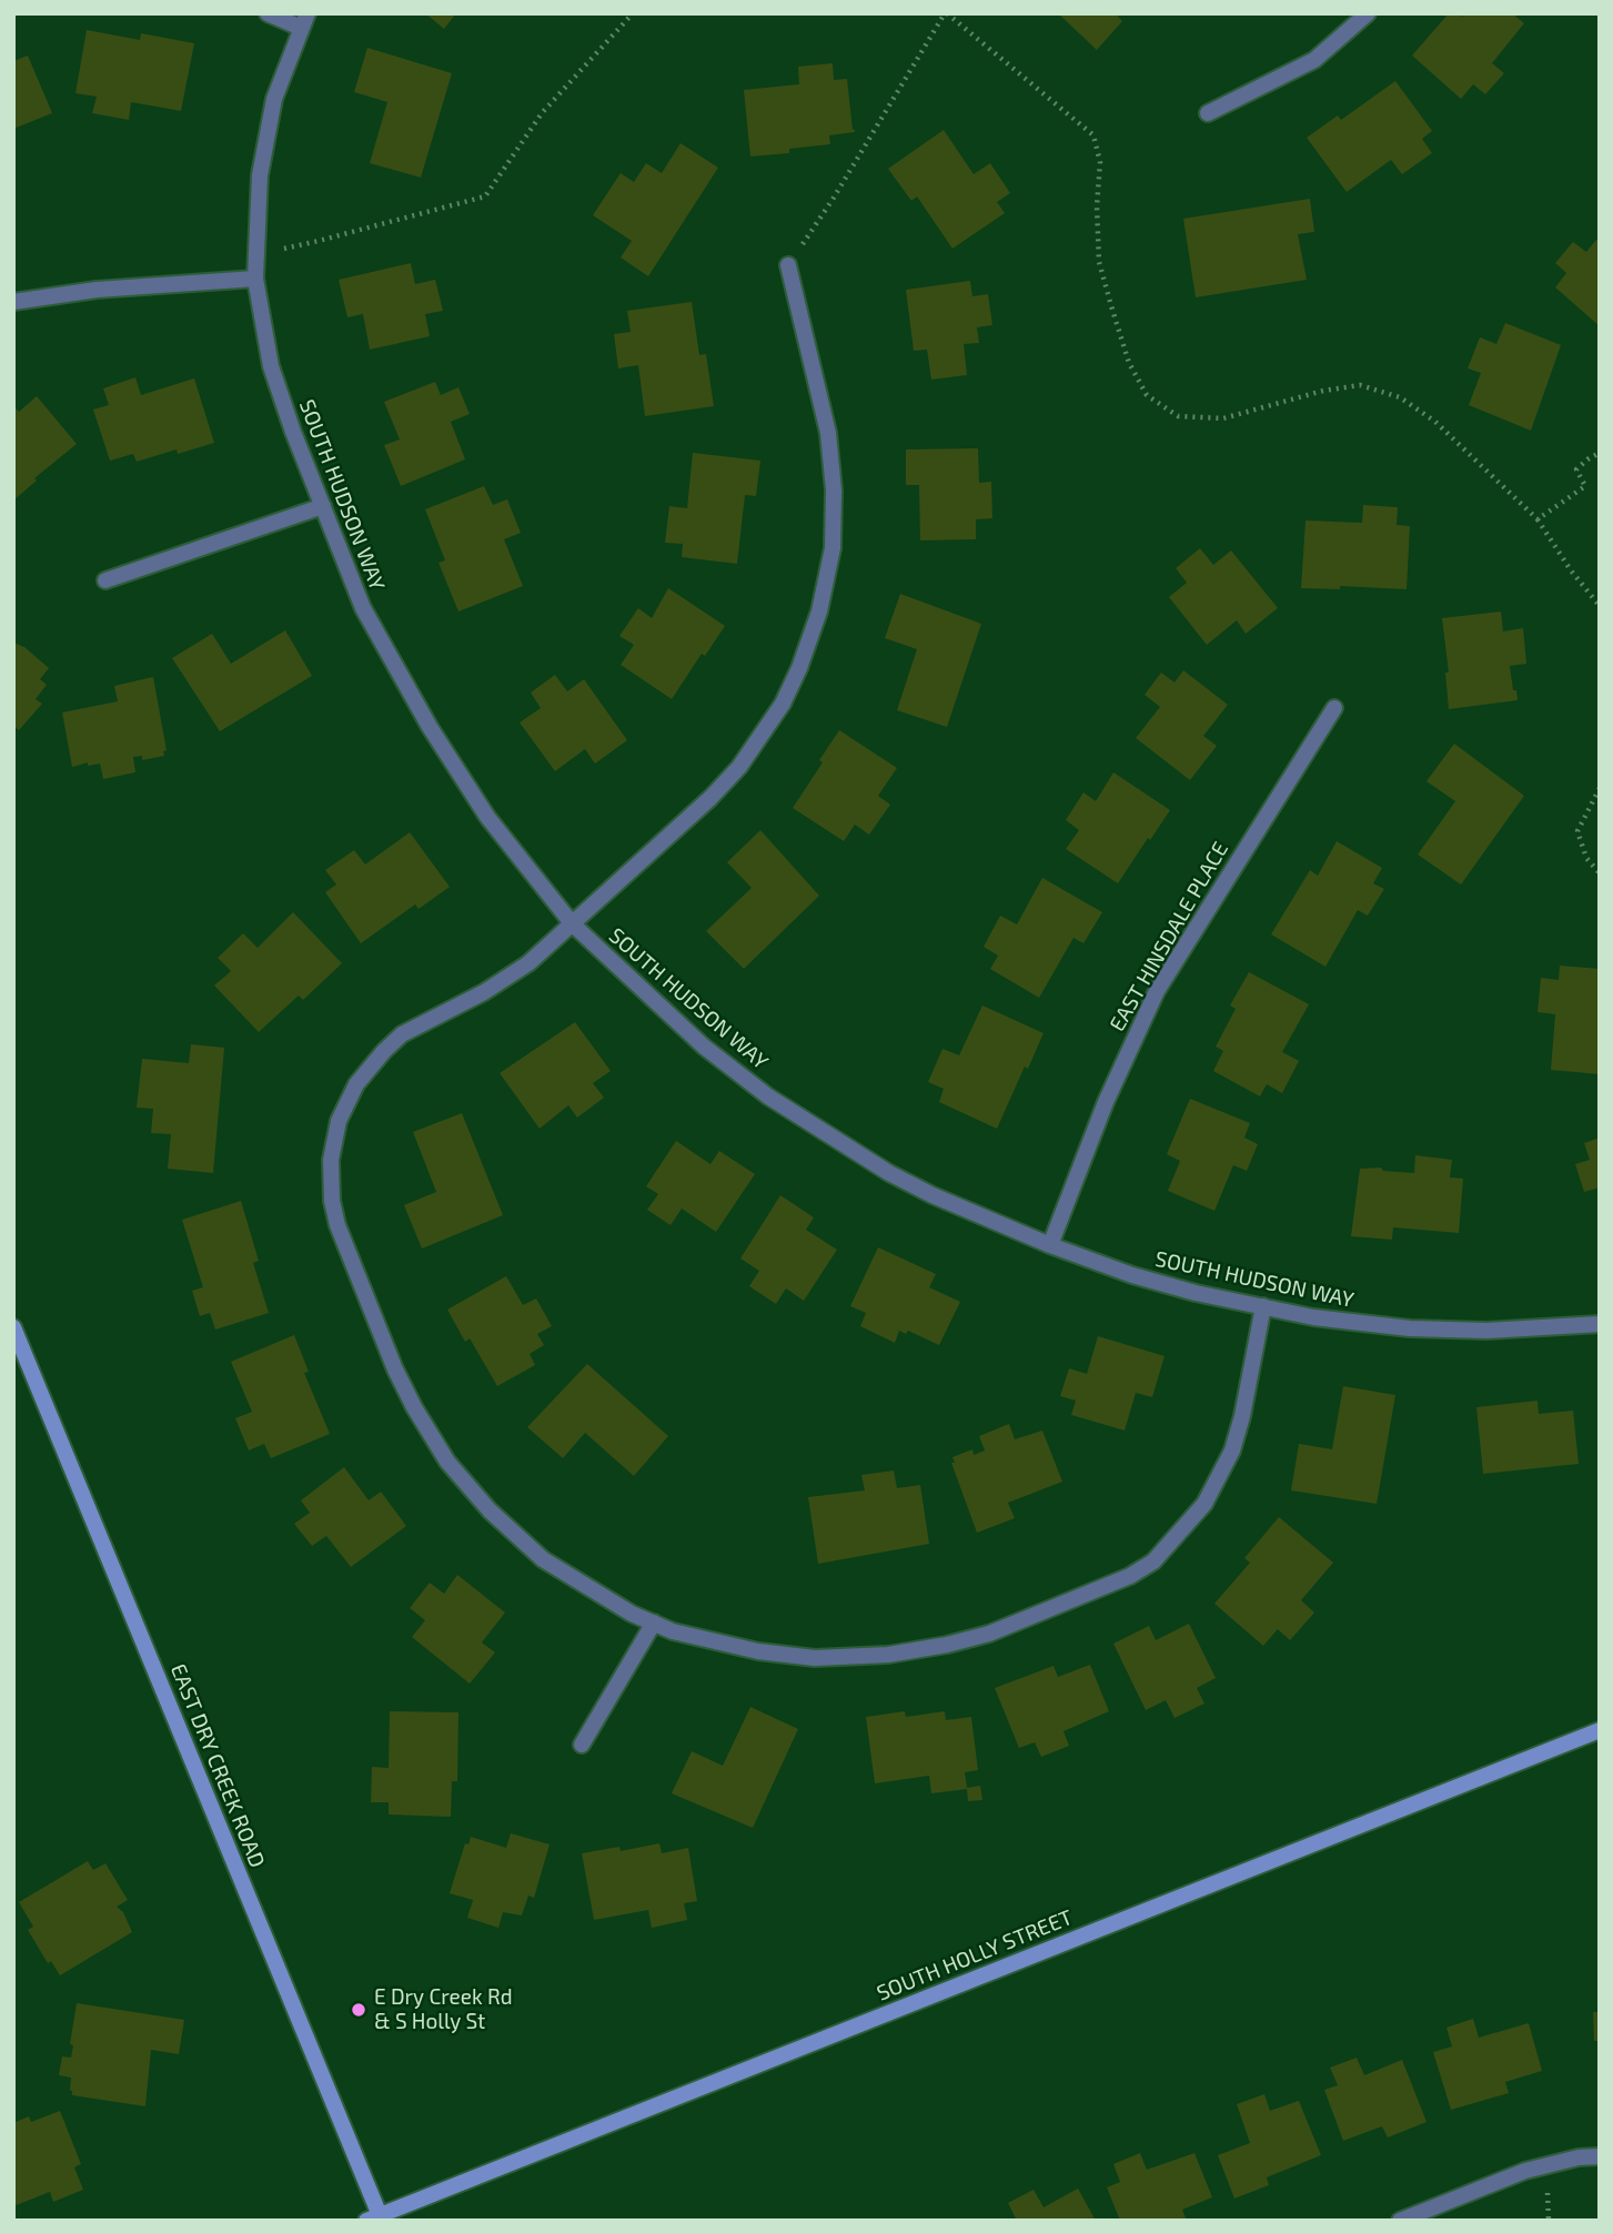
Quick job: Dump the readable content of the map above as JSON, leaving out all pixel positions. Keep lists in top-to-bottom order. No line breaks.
{"streets":{"main road":["EAST DRY CREEK ROAD","SOUTH HOLLY STREET"],"street":["SOUTH HUDSON WAY","EAST HINSDALE PLACE"]},"crossings":[["SOUTH HUDSON WAY","EAST HINSDALE PLACE"],["EAST DRY CREEK ROAD","SOUTH HOLLY STREET"]],"places":["E Dry Creek Rd & S Holly St"]}
